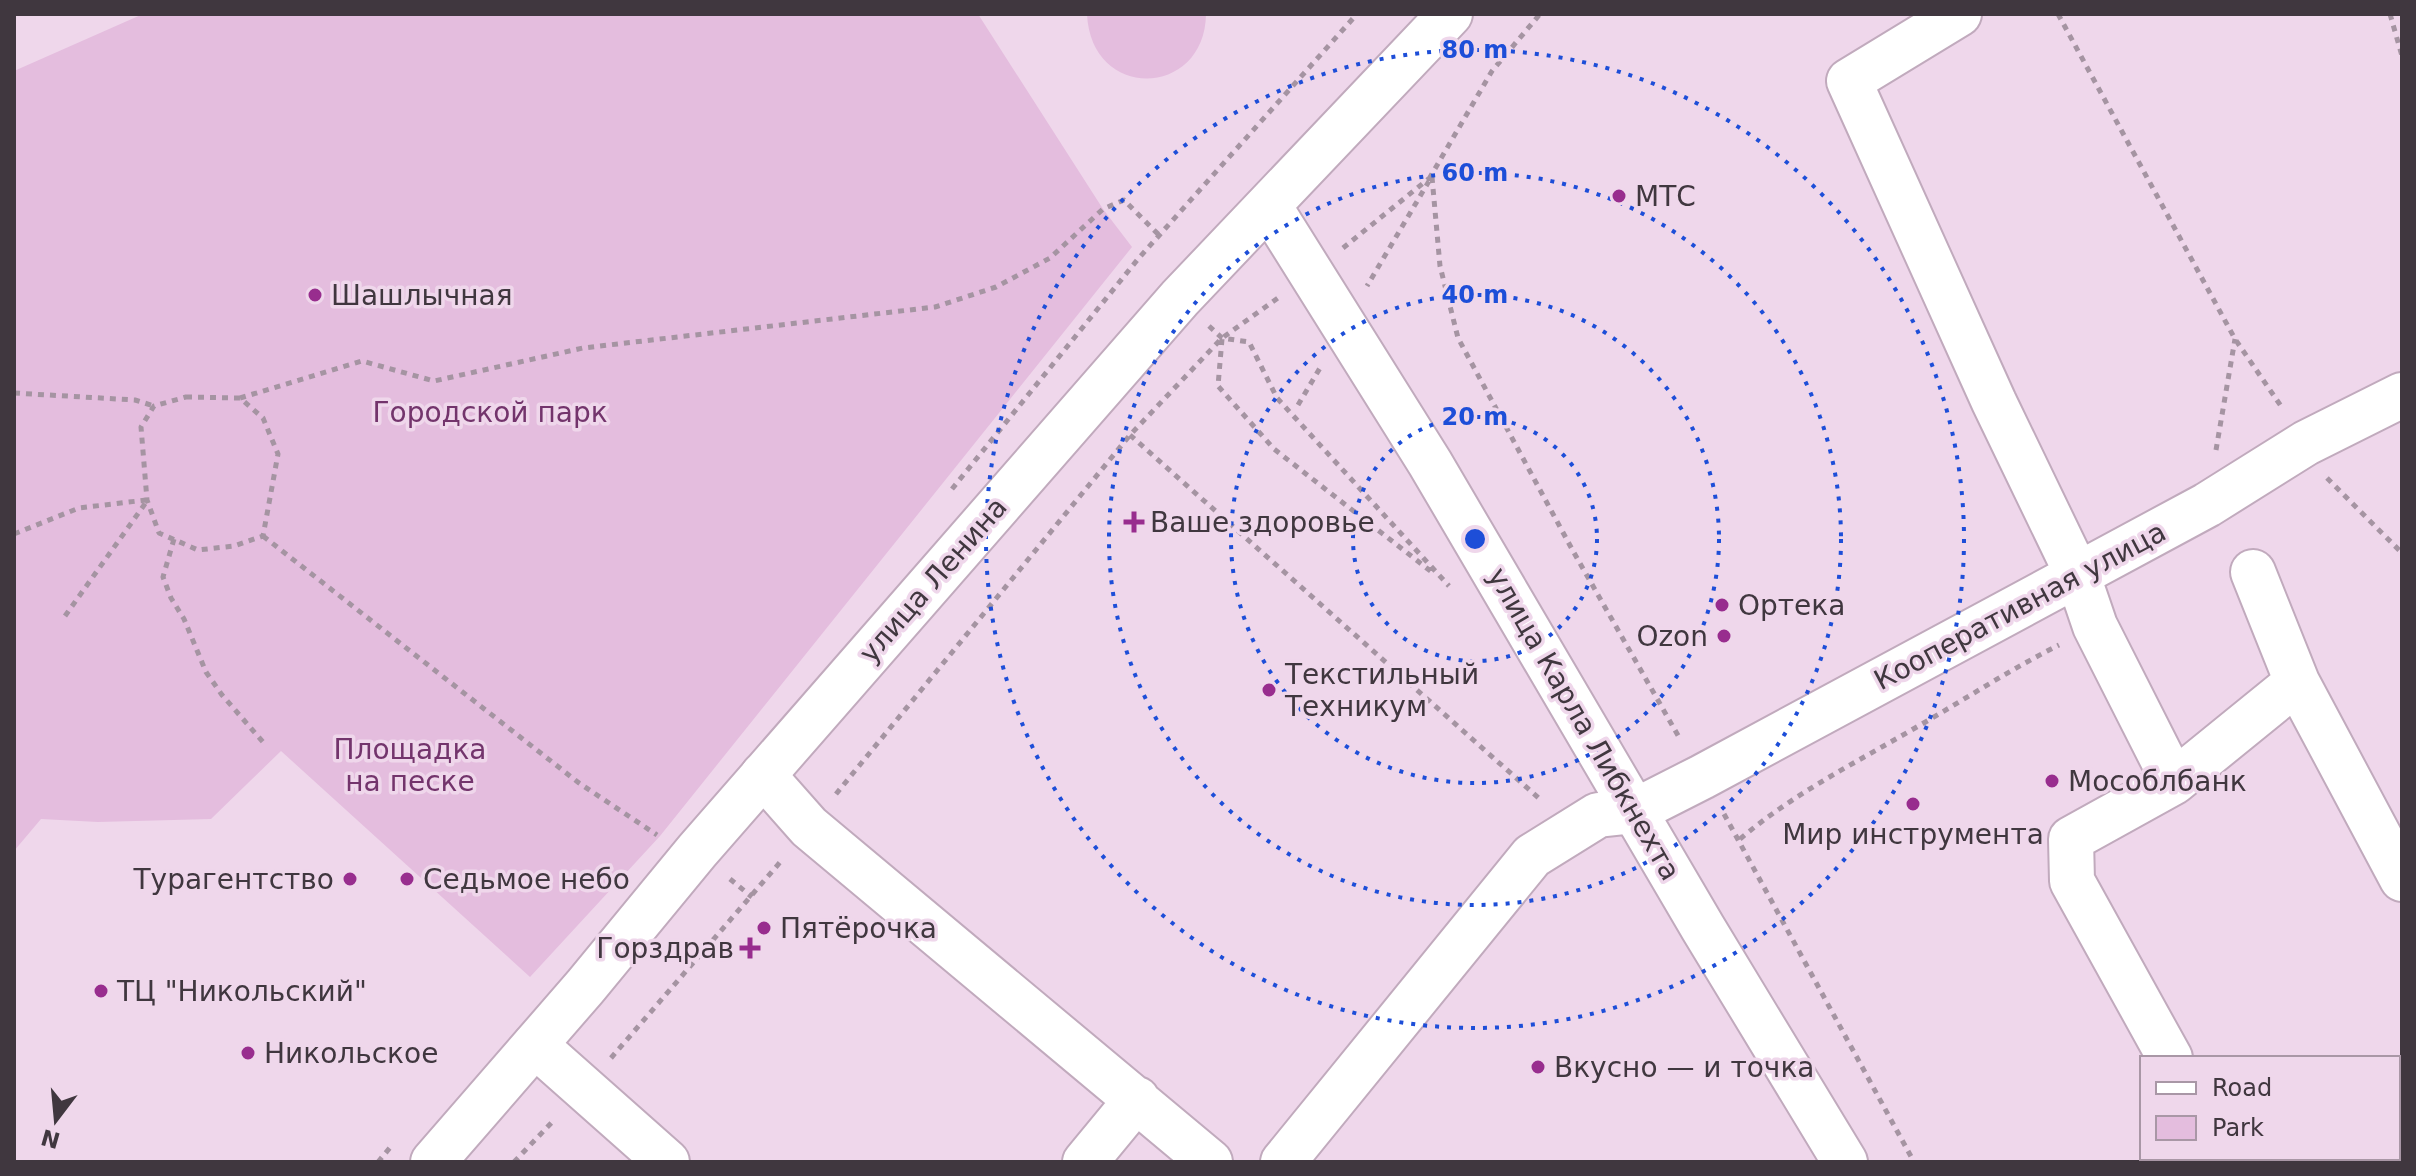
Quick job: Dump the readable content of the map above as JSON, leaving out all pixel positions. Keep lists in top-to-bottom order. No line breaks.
{"streets":{"main road":["улица Ленина","Кооперативная улица","улица Карла Либкнехта"]},"crossings":[["улица Ленина","улица Карла Либкнехта"],["Кооперативная улица","улица Карла Либкнехта"]],"parks":["Городской парк","Площадка на песке"],"places":{"other":["МТС","Шашлычная","Ортека","Ozon","Текстильный Техникум","Мособлбанк","Мир инструмента","Турагентство","Седьмое небо","Пятёрочка","ТЦ \"Никольский\"","Никольское","Вкусно — и точка"],"health":["Ваше здоровье","Горздрав"]},"legend":["Road","Park"],"north":"bottom","rings":["80 m","60 m","40 m","20 m"]}
